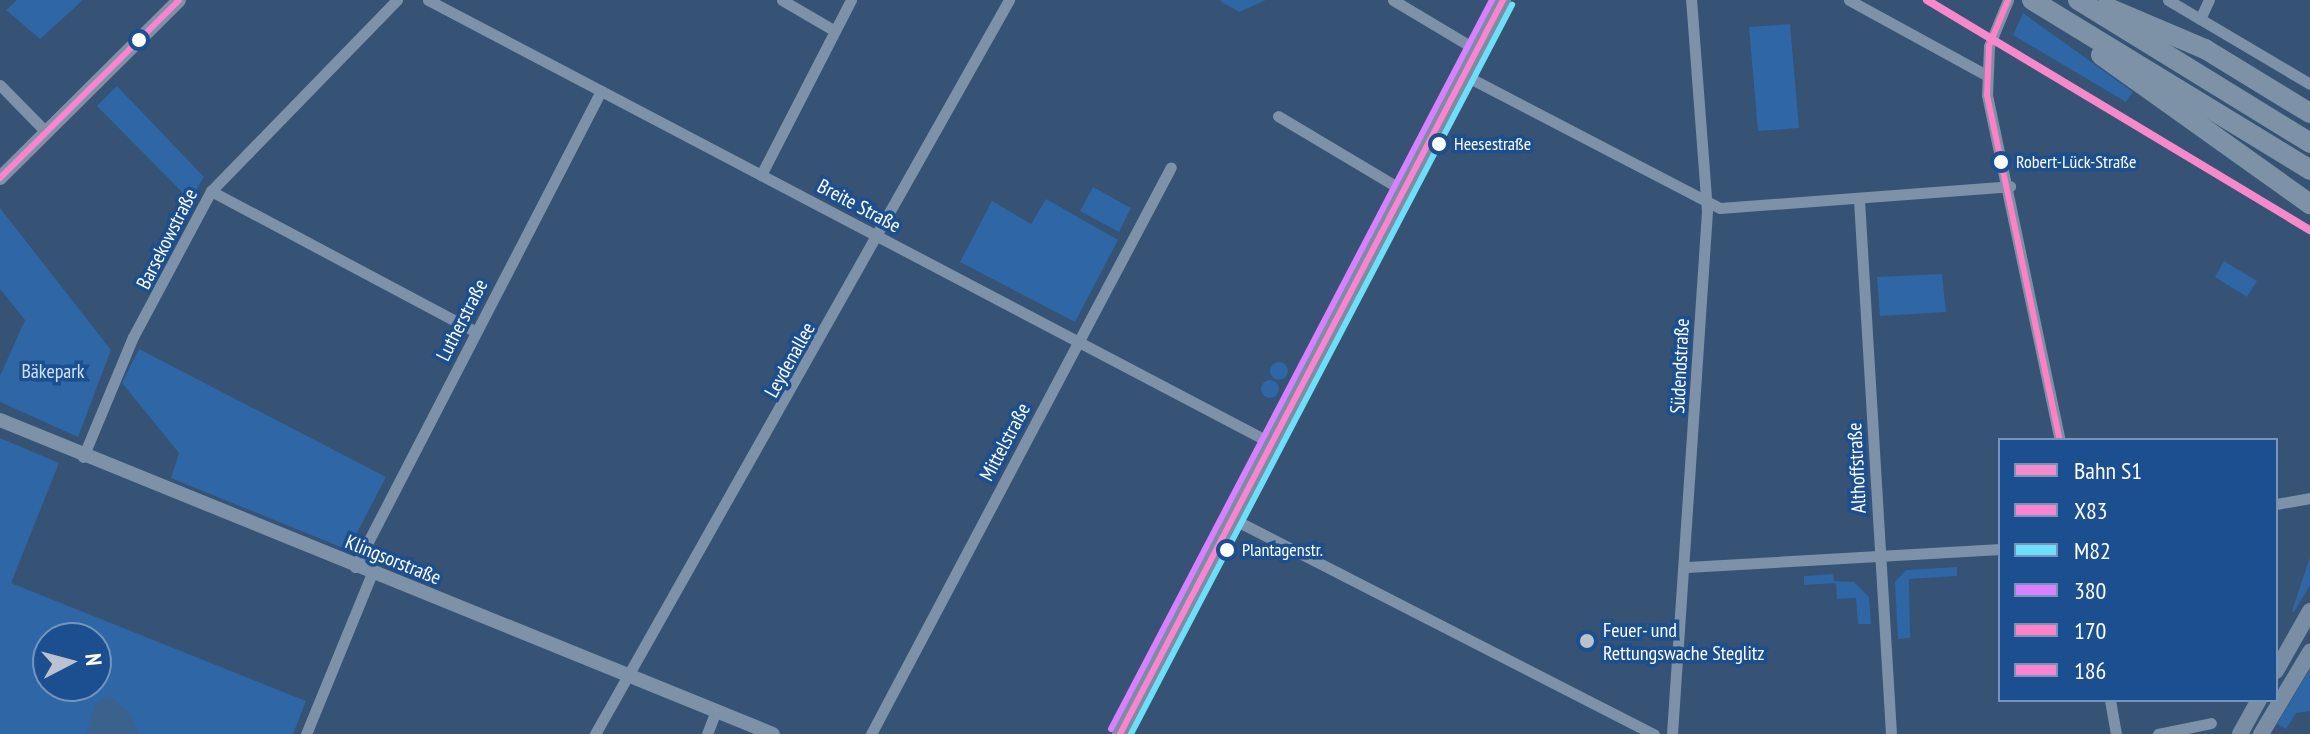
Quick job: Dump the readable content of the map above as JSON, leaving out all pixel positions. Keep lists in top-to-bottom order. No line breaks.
{"streets":{"street":["Breite Straße","Barsekowstraße","Lutherstraße","Leydenallee","Südendstraße","Mittelstraße","Althoffstraße","Klingsorstraße"]},"crossings":[["Breite Straße","Lutherstraße"],["Breite Straße","Leydenallee"],["Breite Straße","Mittelstraße"],["Barsekowstraße","Klingsorstraße"],["Lutherstraße","Klingsorstraße"],["Leydenallee","Klingsorstraße"]],"parks":["Bäkepark"],"places":["Heesestraße","Robert-Lück-Straße","Plantagenstr.","Feuer- und Rettungswache Steglitz"],"lines":["rail line S1","transit line X83","transit line 380","transit line 170","transit line 186","transit line M82"],"legend":["Bahn S1","X83","M82","380","170","186"],"north":"right"}
